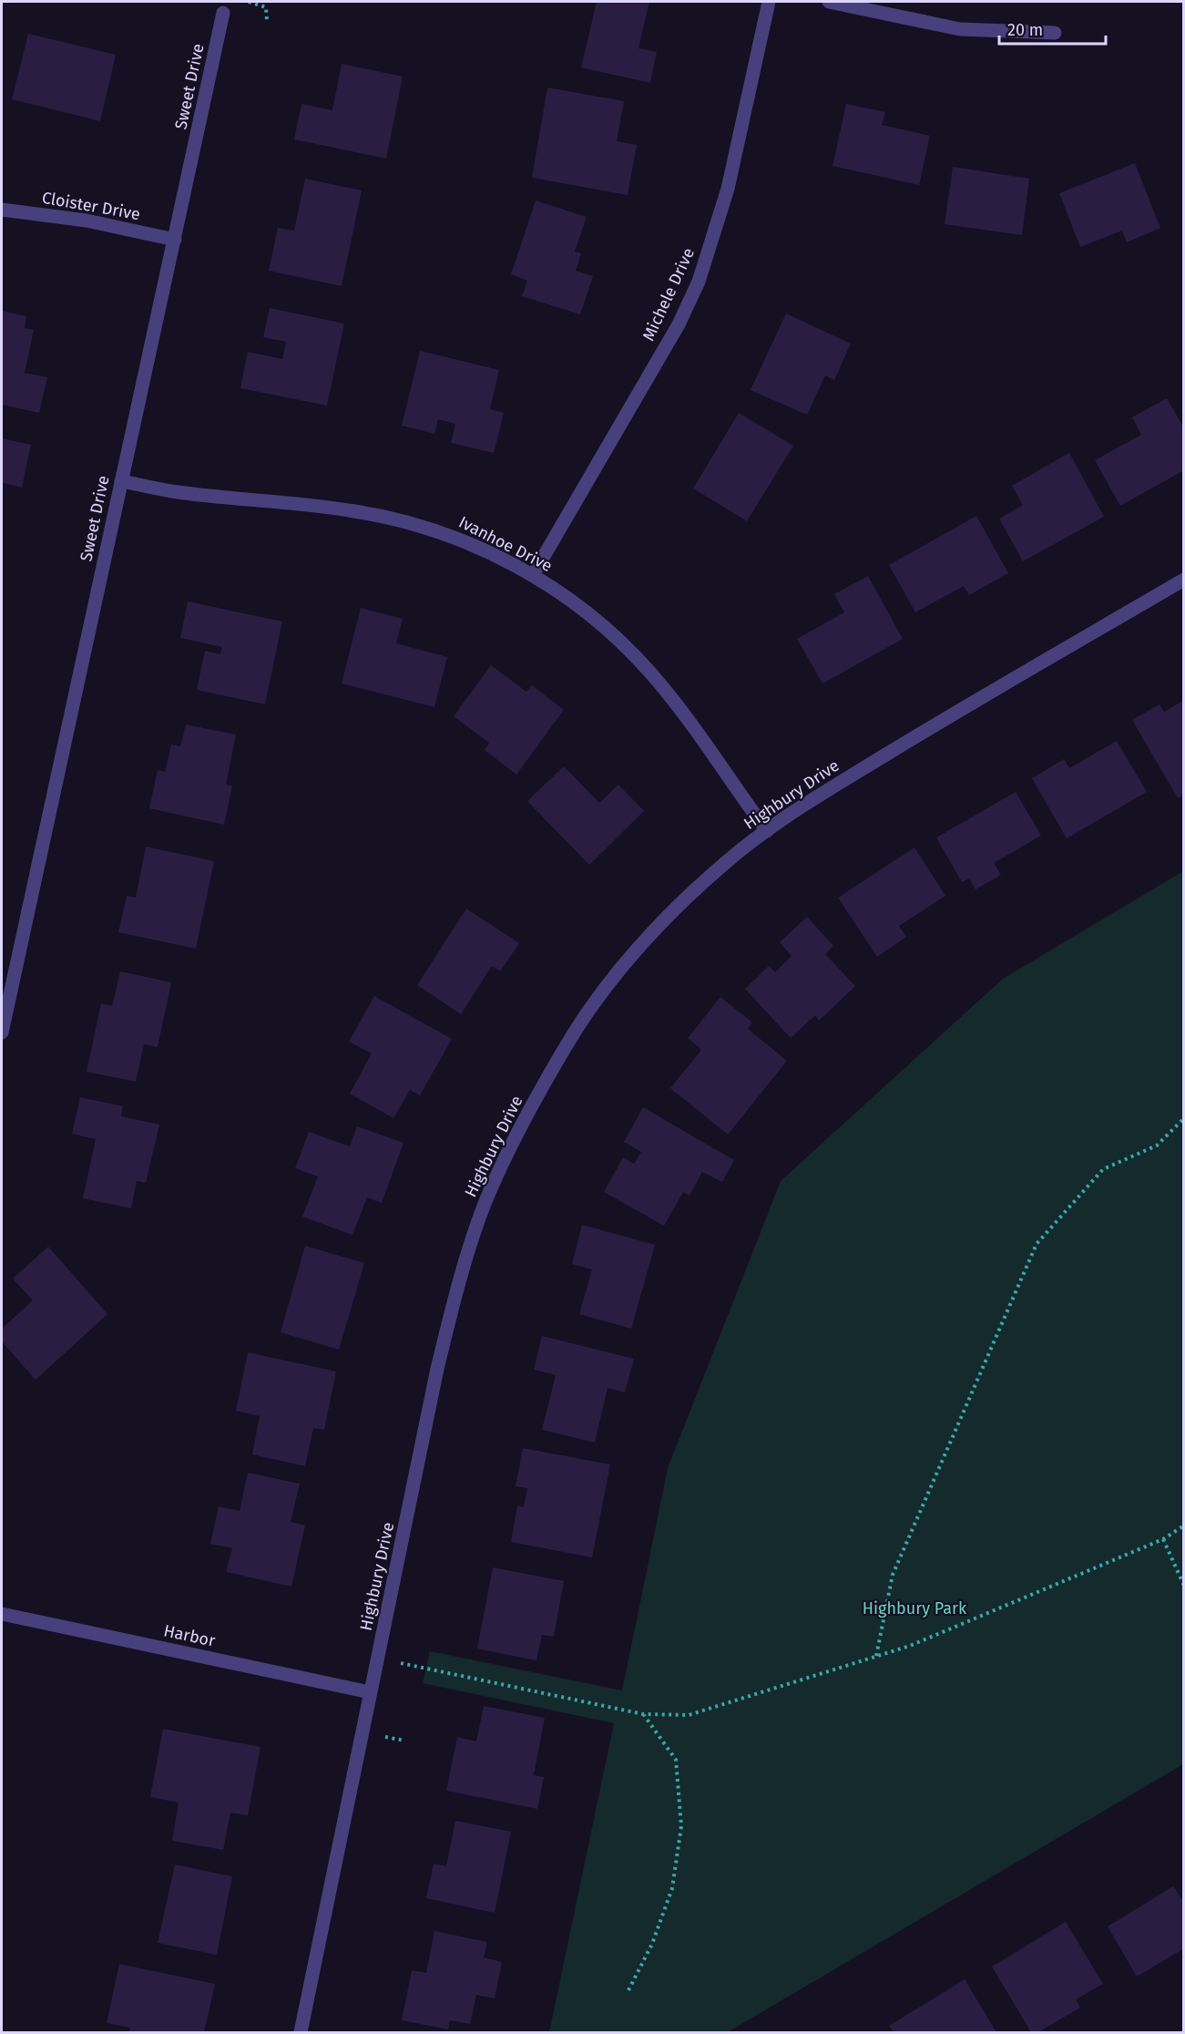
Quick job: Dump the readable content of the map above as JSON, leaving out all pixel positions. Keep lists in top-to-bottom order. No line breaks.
{"streets":{"street":["Sweet Drive","Cloister Drive","Michele Drive","Ivanhoe Drive","Highbury Drive","Harbor"]},"crossings":[["Sweet Drive","Cloister Drive"],["Sweet Drive","Ivanhoe Drive"],["Michele Drive","Ivanhoe Drive"],["Ivanhoe Drive","Highbury Drive"],["Highbury Drive","Harbor"]],"parks":["Highbury Park"],"scale_bar":"20 m"}
